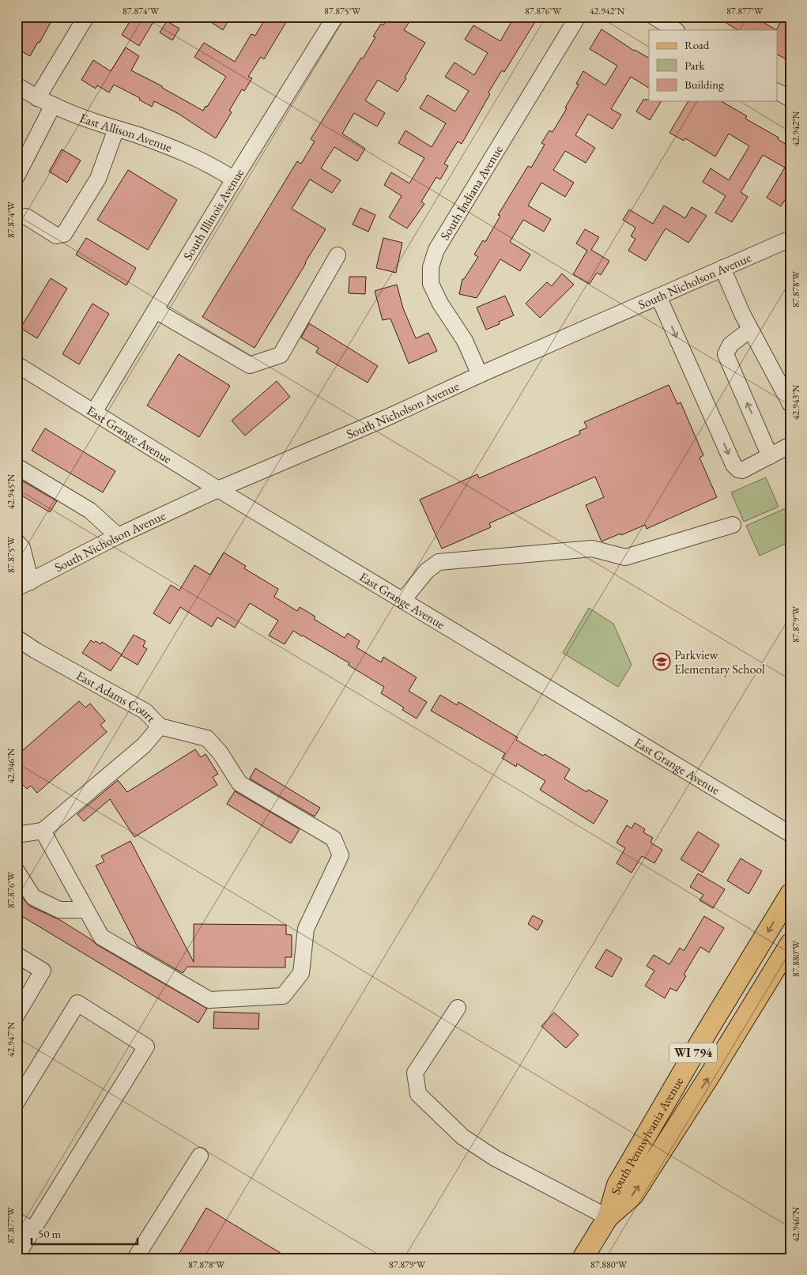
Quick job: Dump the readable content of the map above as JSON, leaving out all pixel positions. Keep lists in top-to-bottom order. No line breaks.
{"streets":{"main road":["WI 794","South Pennsylvania Avenue"],"street":["East Allison Avenue","South Indiana Avenue","South Illinois Avenue","South Nicholson Avenue","East Grange Avenue","East Adams Court"]},"crossings":[["East Allison Avenue","South Illinois Avenue"],["South Indiana Avenue","South Nicholson Avenue"],["South Illinois Avenue","East Grange Avenue"],["South Nicholson Avenue","East Grange Avenue"]],"places":{"school or university":["Parkview Elementary School"]},"legend":["Road","Park","Building"],"scale_bar":"50 m","coordinates":["87.874°W","87.875°W","87.876°W","42.942°N","87.877°W","87.878°W","42.943°N","42.945°N","87.879°W","42.946°N","87.880°W","42.947°N"]}
